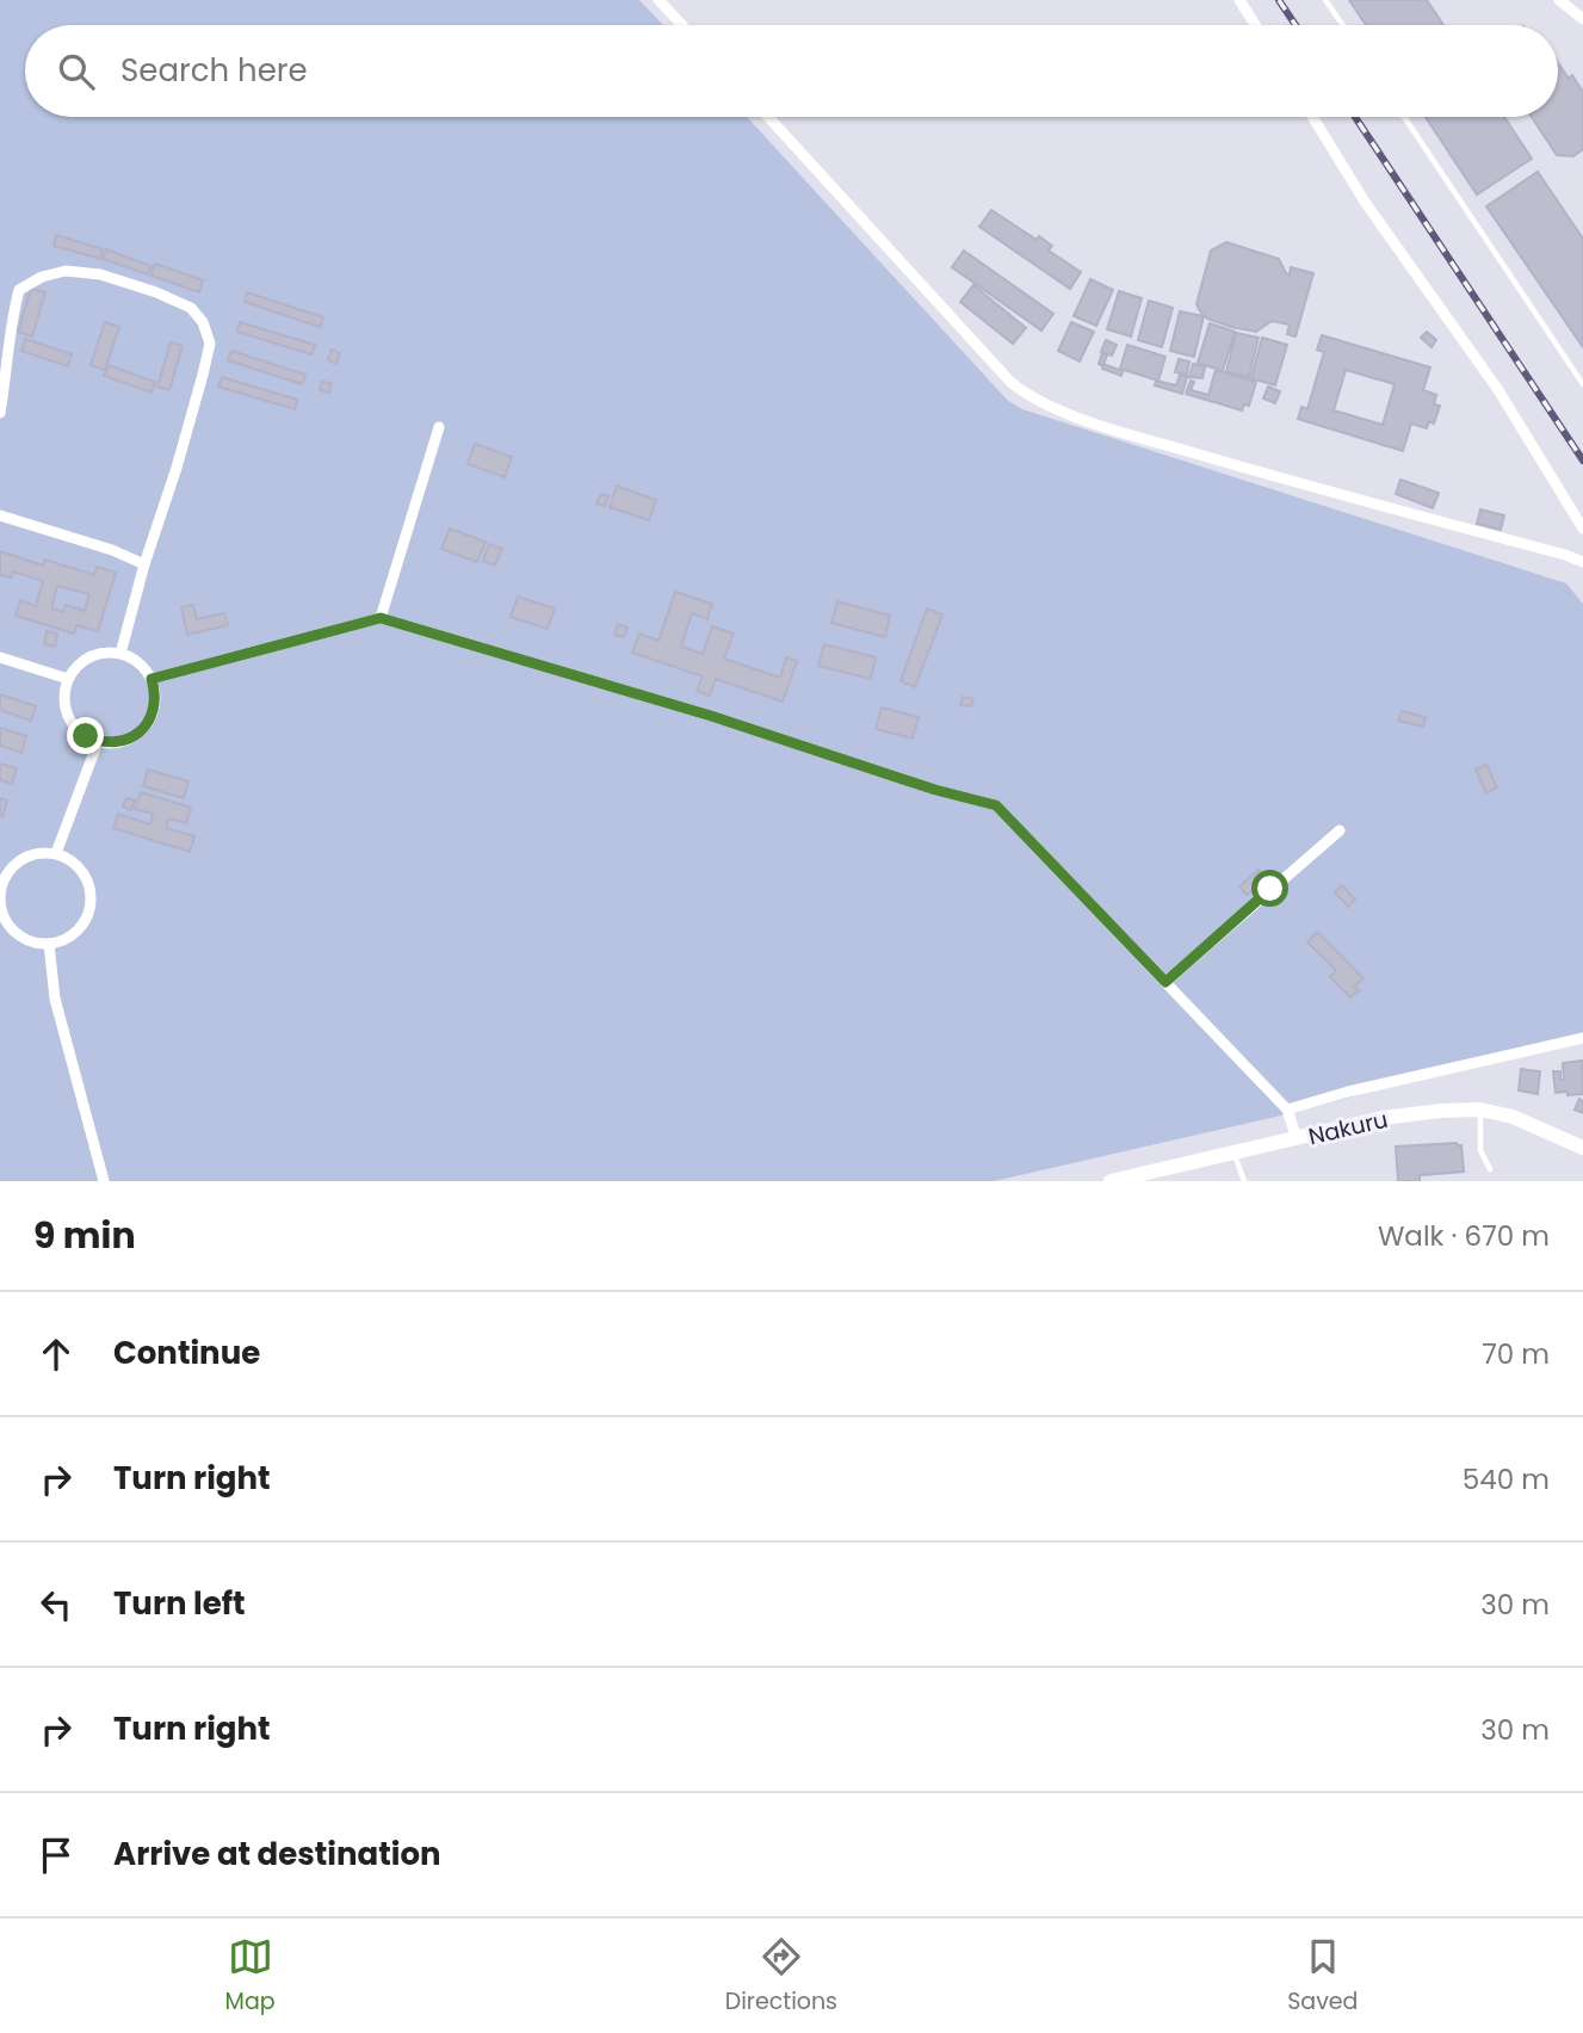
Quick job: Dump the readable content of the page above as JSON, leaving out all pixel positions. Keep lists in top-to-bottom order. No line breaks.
{"streets":{"main road":["Nakuru"]},"page":{"search":"Search here","heading":["9 min","Walk · 670 m"],"list":[["Continue","70 m"],["Turn right","540 m"],["Turn left","30 m"],["Turn right","30 m"],"Arrive at destination"],"nav":["Map","Directions","Saved"]}}
